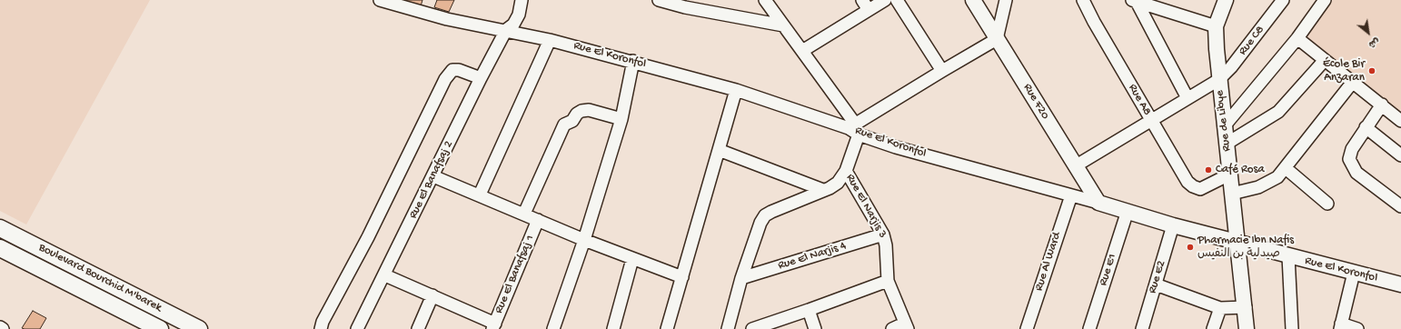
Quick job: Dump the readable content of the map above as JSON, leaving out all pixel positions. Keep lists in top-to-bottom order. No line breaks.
{"streets":{"main road":["Boulevard Bourchid M'barek"],"street":["Rue C8","Rue El Koronfol","Rue A8","Rue F20","Rue de Libye","Rue El Banafsaj 2","Rue El Narjis 3","Rue El Narjis 4","Rue Al Ward","Rue E1","Rue El Banafsaj 1","Rue E2"]},"crossings":[["Rue C8","Rue A8"],["Rue C8","Rue F20"],["Rue C8","Rue de Libye"],["Rue El Koronfol","Rue F20"],["Rue El Koronfol","Rue de Libye"],["Rue El Koronfol","Rue El Banafsaj 2"],["Rue El Koronfol","Rue El Narjis 3"],["Rue El Koronfol","Rue Al Ward"],["Rue El Koronfol","Rue E1"],["Rue El Koronfol","Rue E2"],["Rue A8","Rue de Libye"],["Rue El Narjis 3","Rue El Narjis 4"]],"places":["École Bir Anzaran","Café Rosa","Pharmacie Ibn Nafis صيدلية بن النفيس"],"north":"bottom right"}
